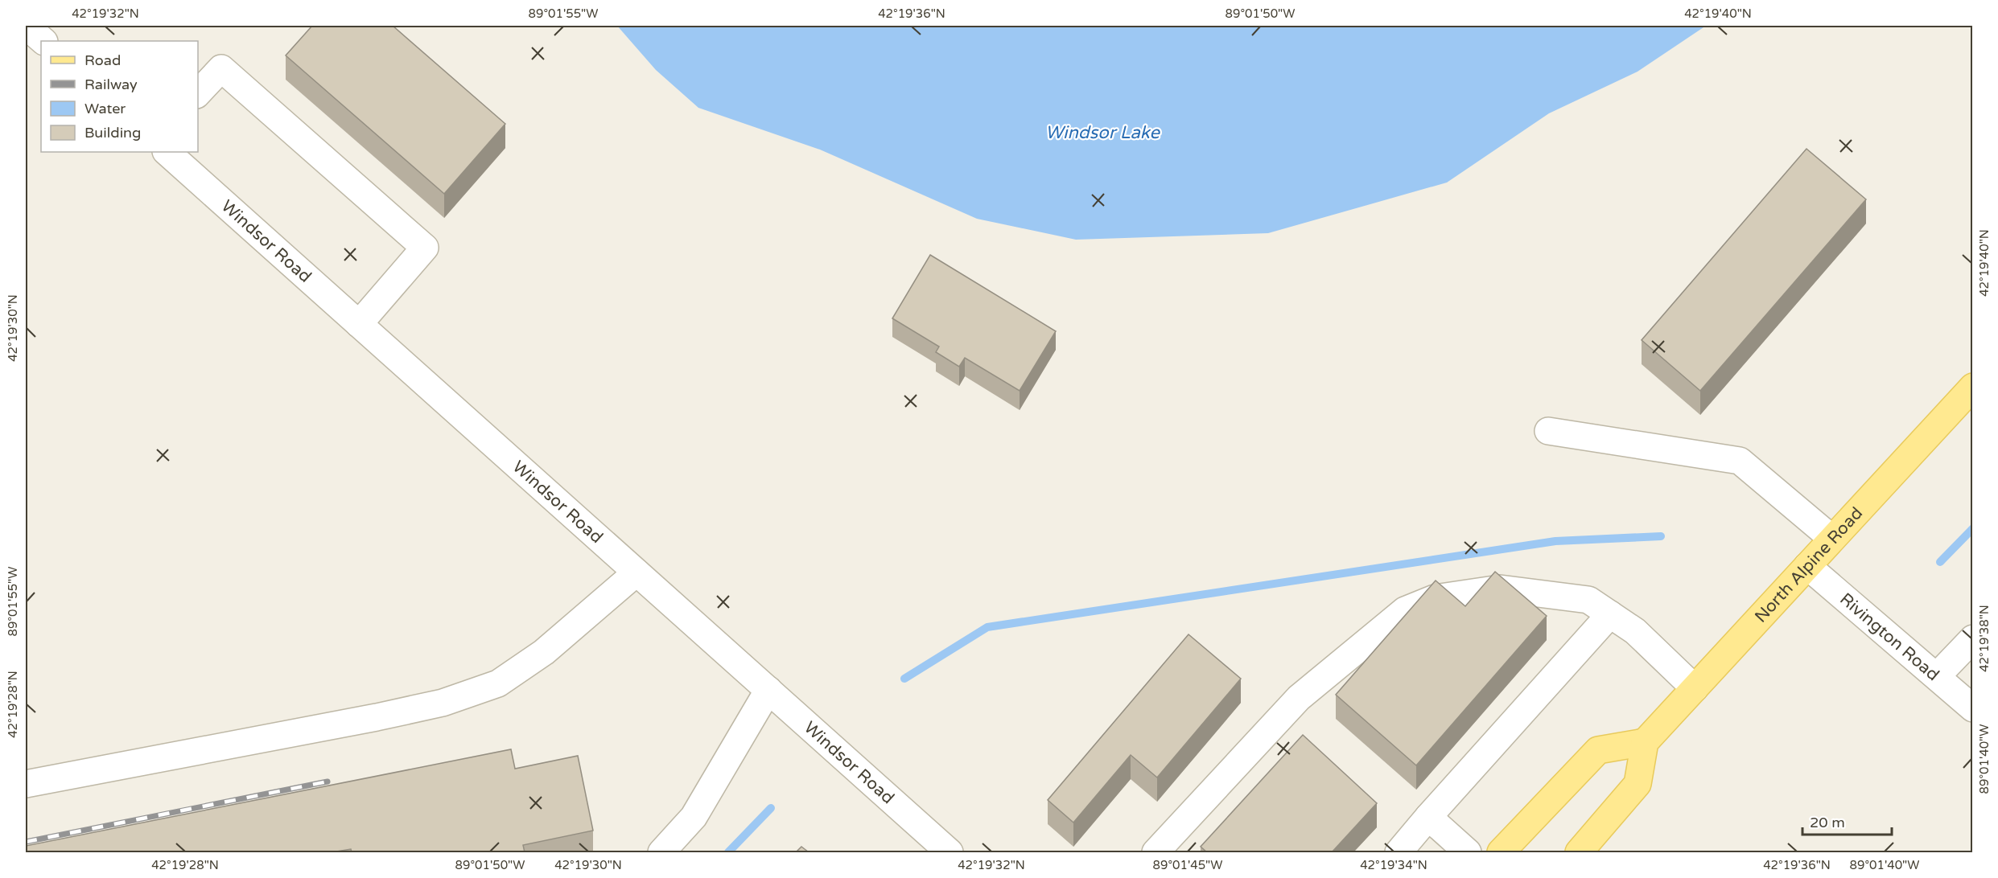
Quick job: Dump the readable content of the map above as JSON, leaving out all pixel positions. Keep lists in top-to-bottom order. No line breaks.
{"streets":{"main road":["North Alpine Road"],"street":["Windsor Road","Rivington Road"]},"crossings":[["North Alpine Road","Rivington Road"]],"water":["Windsor Lake"],"legend":["Road","Railway","Water","Building"],"scale_bar":"20 m","coordinates":["42°19'32\"N","89°01'55\"W","42°19'36\"N","89°01'50\"W","42°19'40\"N","42°19'30\"N","42°19'38\"N","42°19'28\"N","89°01'40\"W","89°01'45\"W","42°19'34\"N"]}
